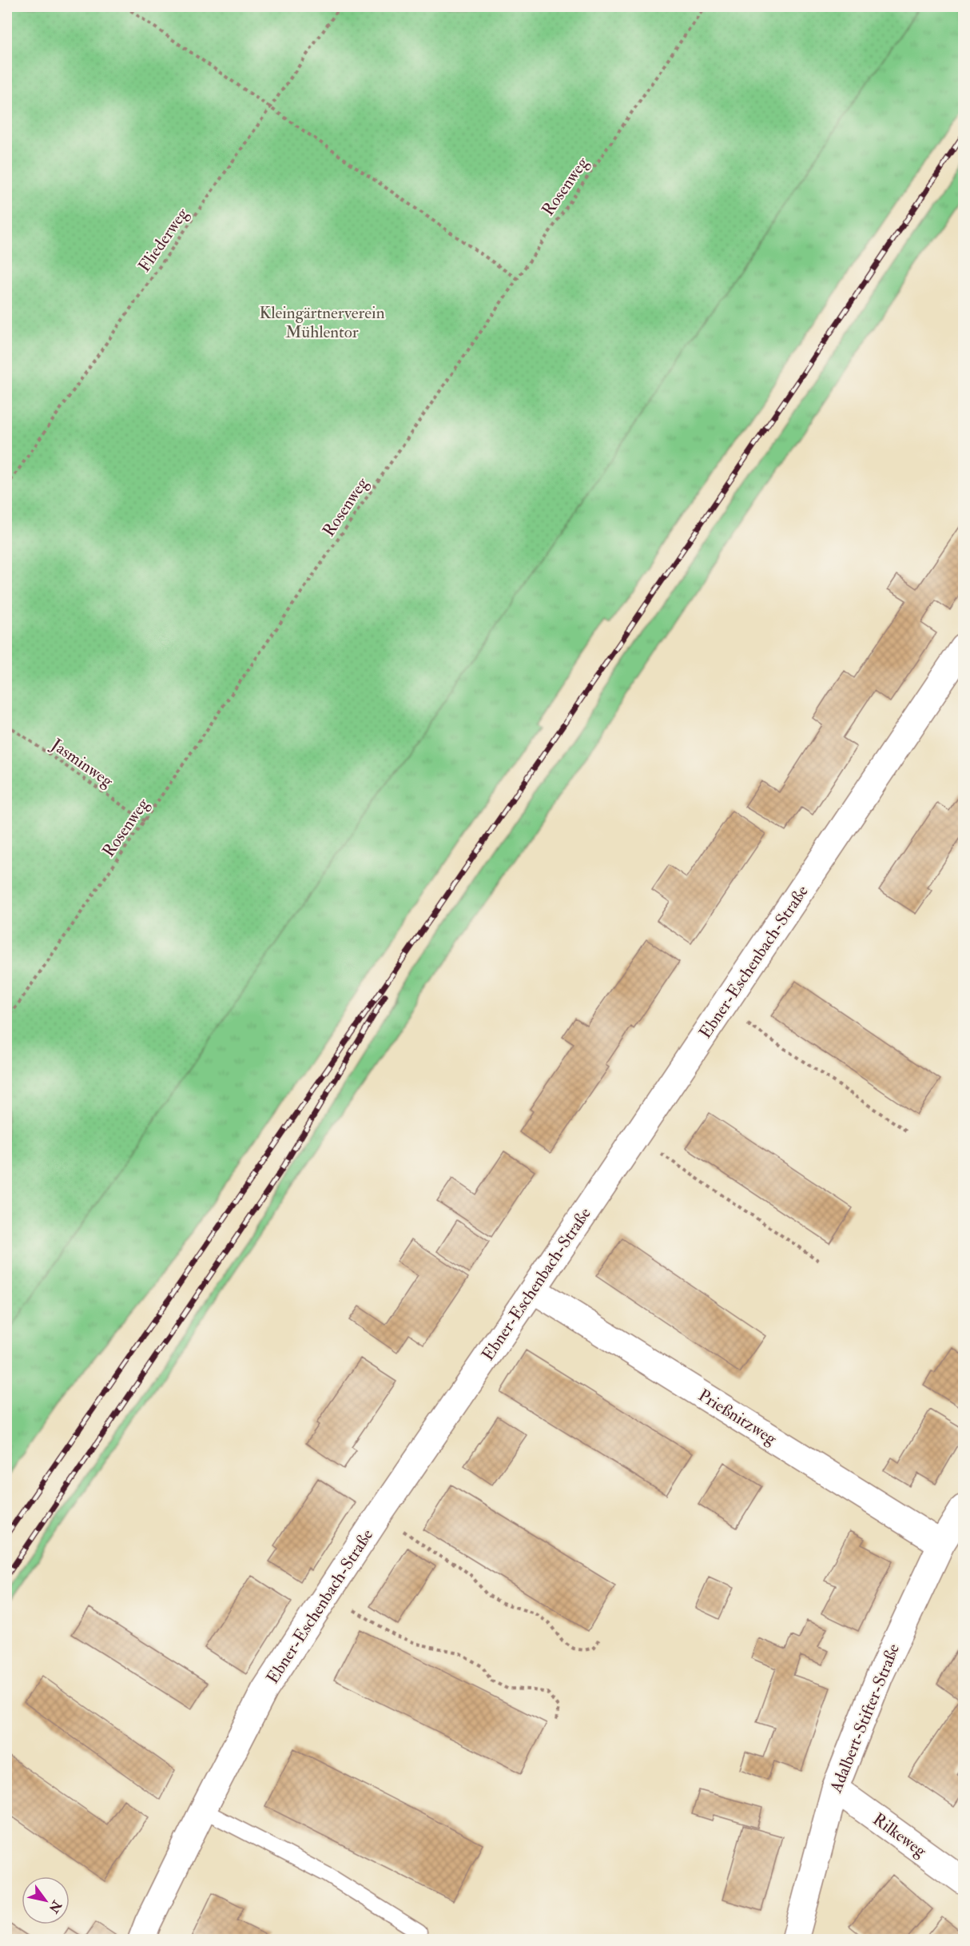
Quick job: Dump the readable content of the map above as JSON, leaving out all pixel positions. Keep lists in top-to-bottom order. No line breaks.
{"streets":{"street":["Ebner-Eschenbach-Straße","Prießnitzweg","Adalbert-Stifter-Straße","Rilkeweg"],"path":["Rosenweg","Fliederweg","Jasminweg"]},"crossings":[["Rosenweg","Jasminweg"],["Ebner-Eschenbach-Straße","Prießnitzweg"],["Prießnitzweg","Adalbert-Stifter-Straße"],["Adalbert-Stifter-Straße","Rilkeweg"]],"parks":["Kleingärtnerverein Mühlentor"],"north":"bottom right"}
